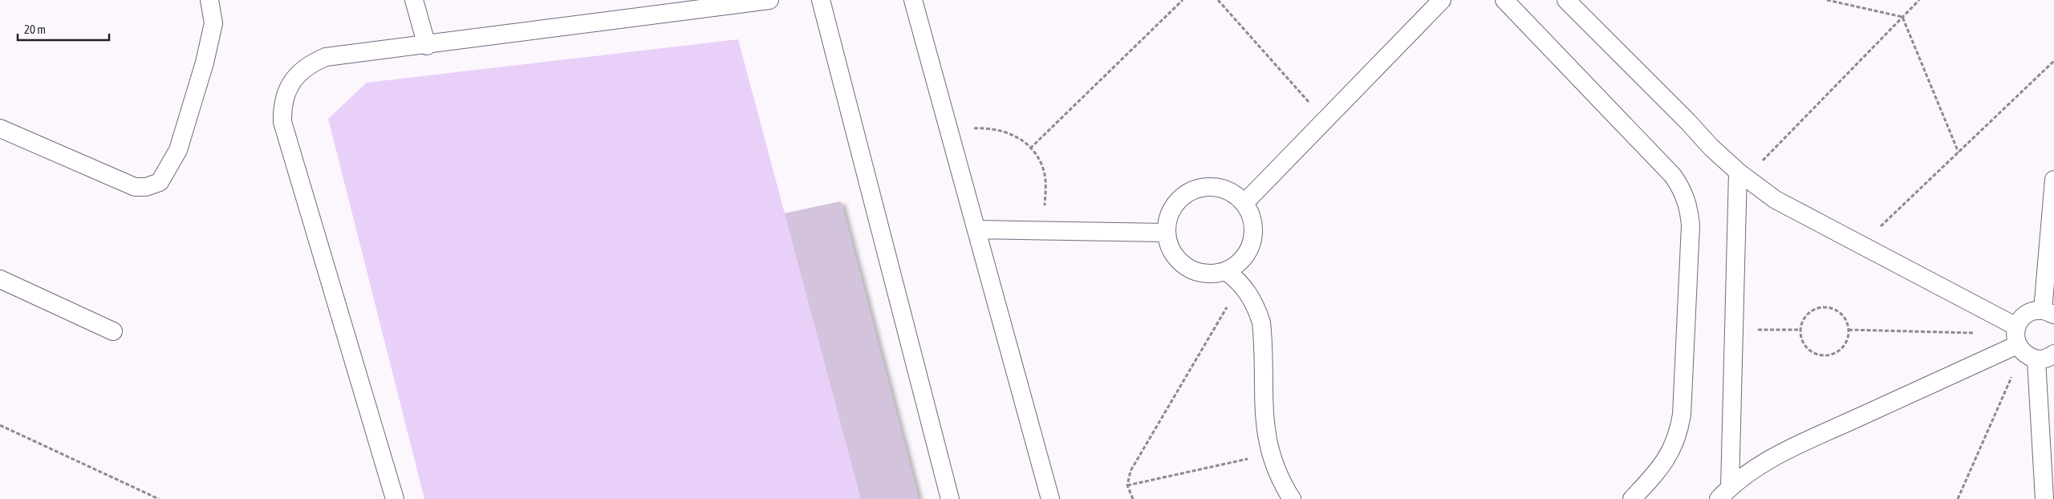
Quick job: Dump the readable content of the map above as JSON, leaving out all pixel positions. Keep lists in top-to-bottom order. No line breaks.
{"scale_bar":"20 m"}
